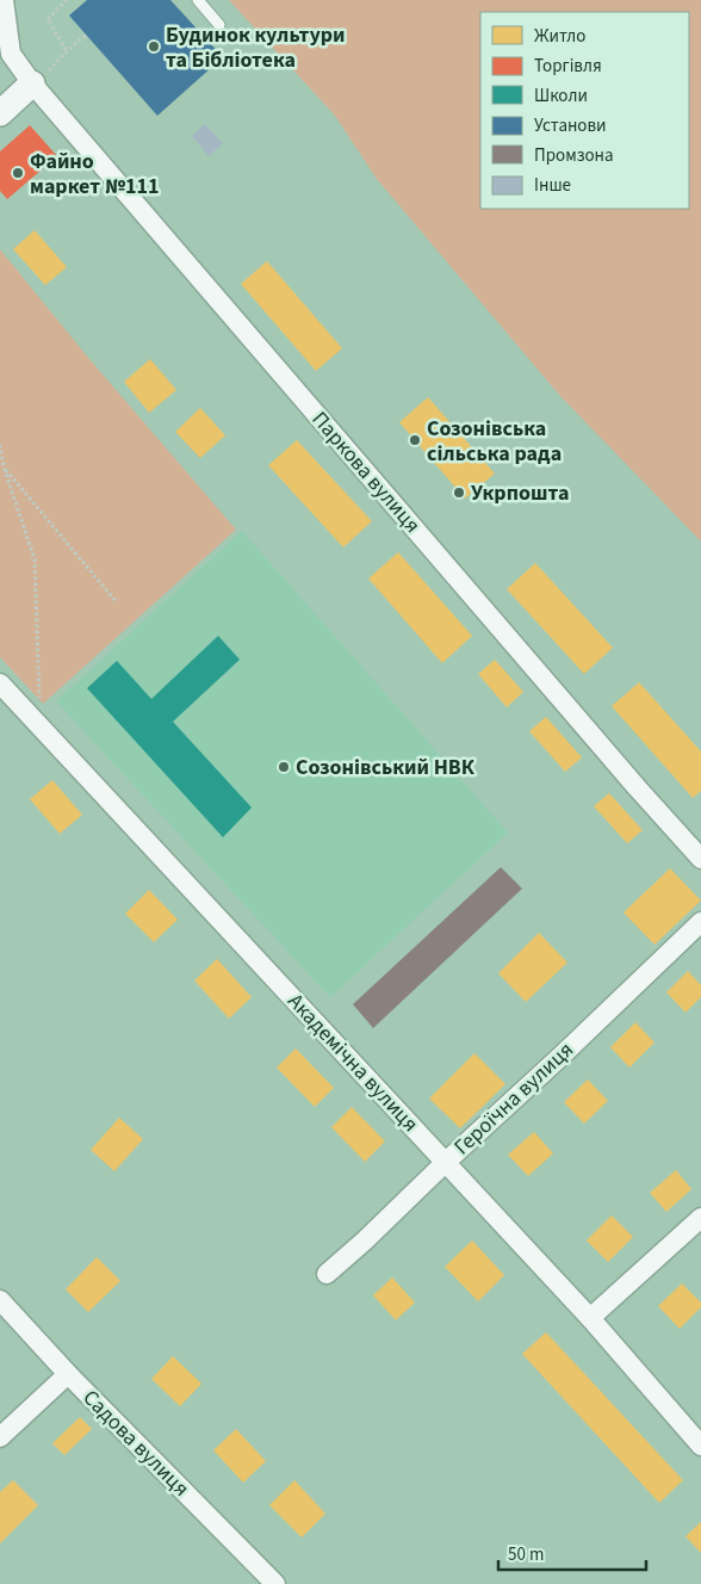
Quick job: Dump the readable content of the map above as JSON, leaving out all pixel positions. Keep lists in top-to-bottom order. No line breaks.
{"streets":{"street":["Паркова вулиця","Академічна вулиця","Героїчна вулиця","Садова вулиця"]},"crossings":[["Академічна вулиця","Героїчна вулиця"]],"places":["Будинок культури та Бібліотека","Файно маркет №111","Созонівська сільська рада","Укрпошта","Созонівський НВК"],"legend":["Житло","Торгівля","Школи","Установи","Промзона","Інше"],"scale_bar":"50 m"}
